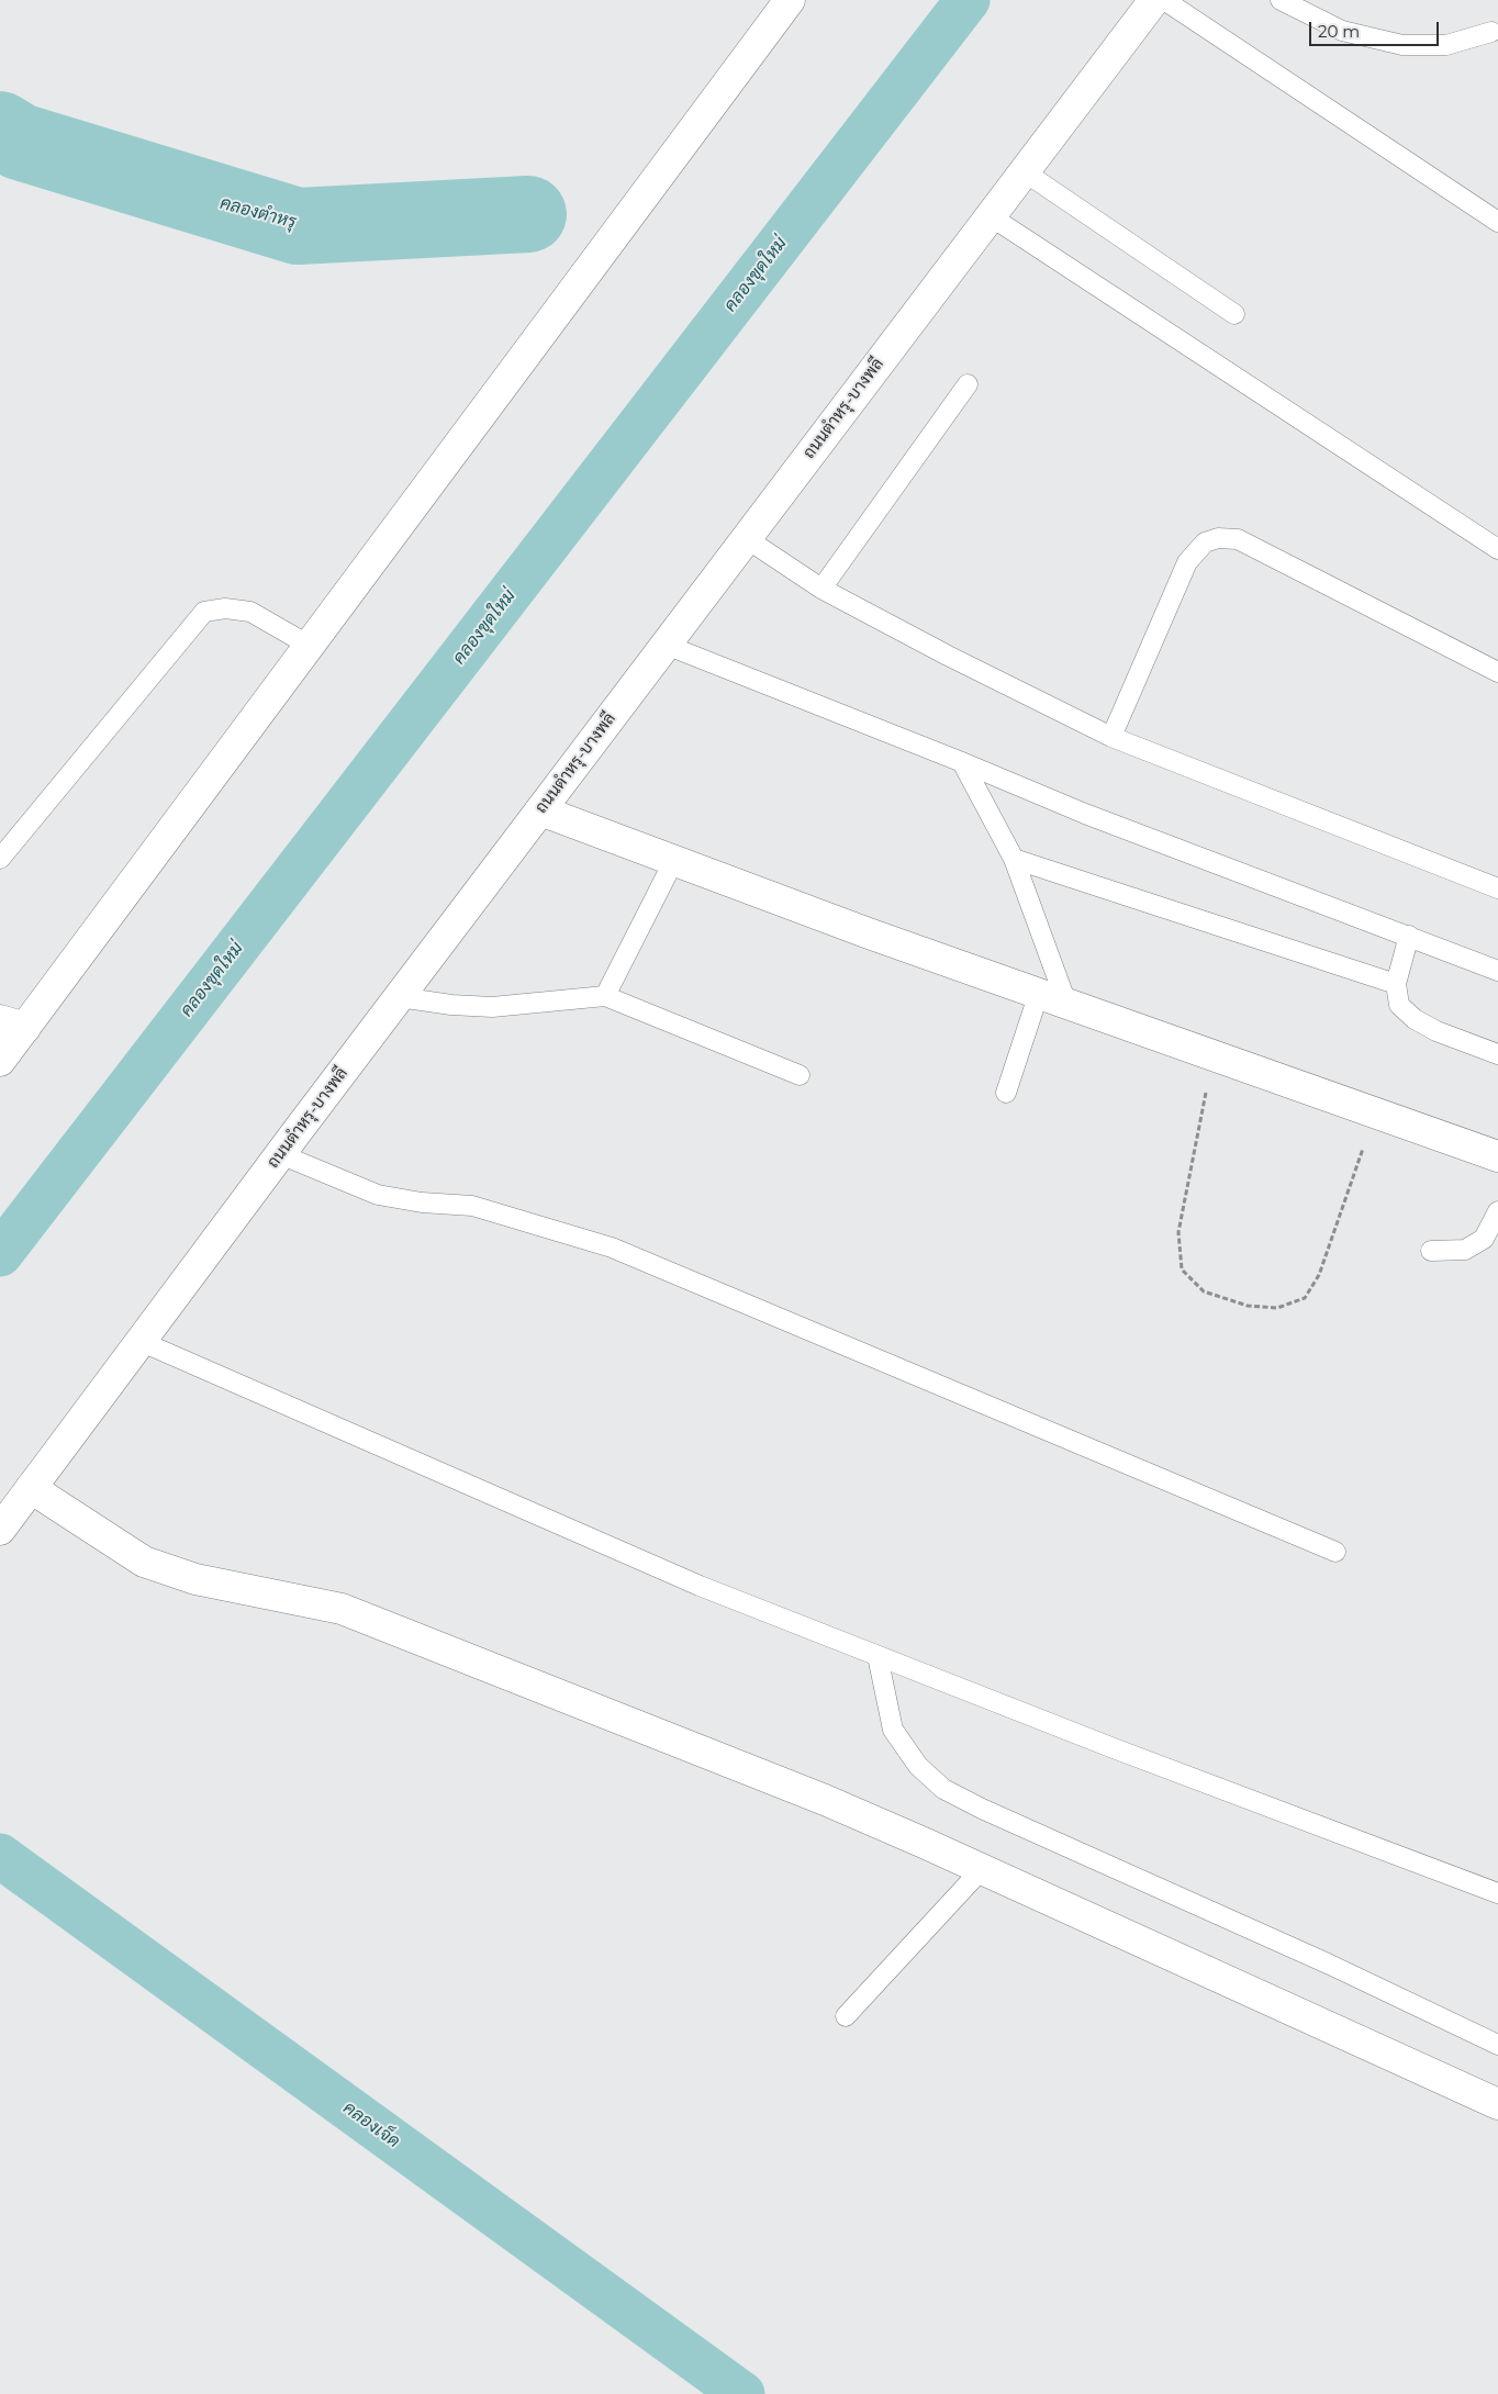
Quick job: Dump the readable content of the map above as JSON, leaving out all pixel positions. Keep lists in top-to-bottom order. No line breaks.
{"streets":{"main road":["ถนนตำหรุ-บางพลี"]},"water":["คลองตำหรุ","คลองขุดใหม่","คลองเจ็ด"],"scale_bar":"20 m"}
